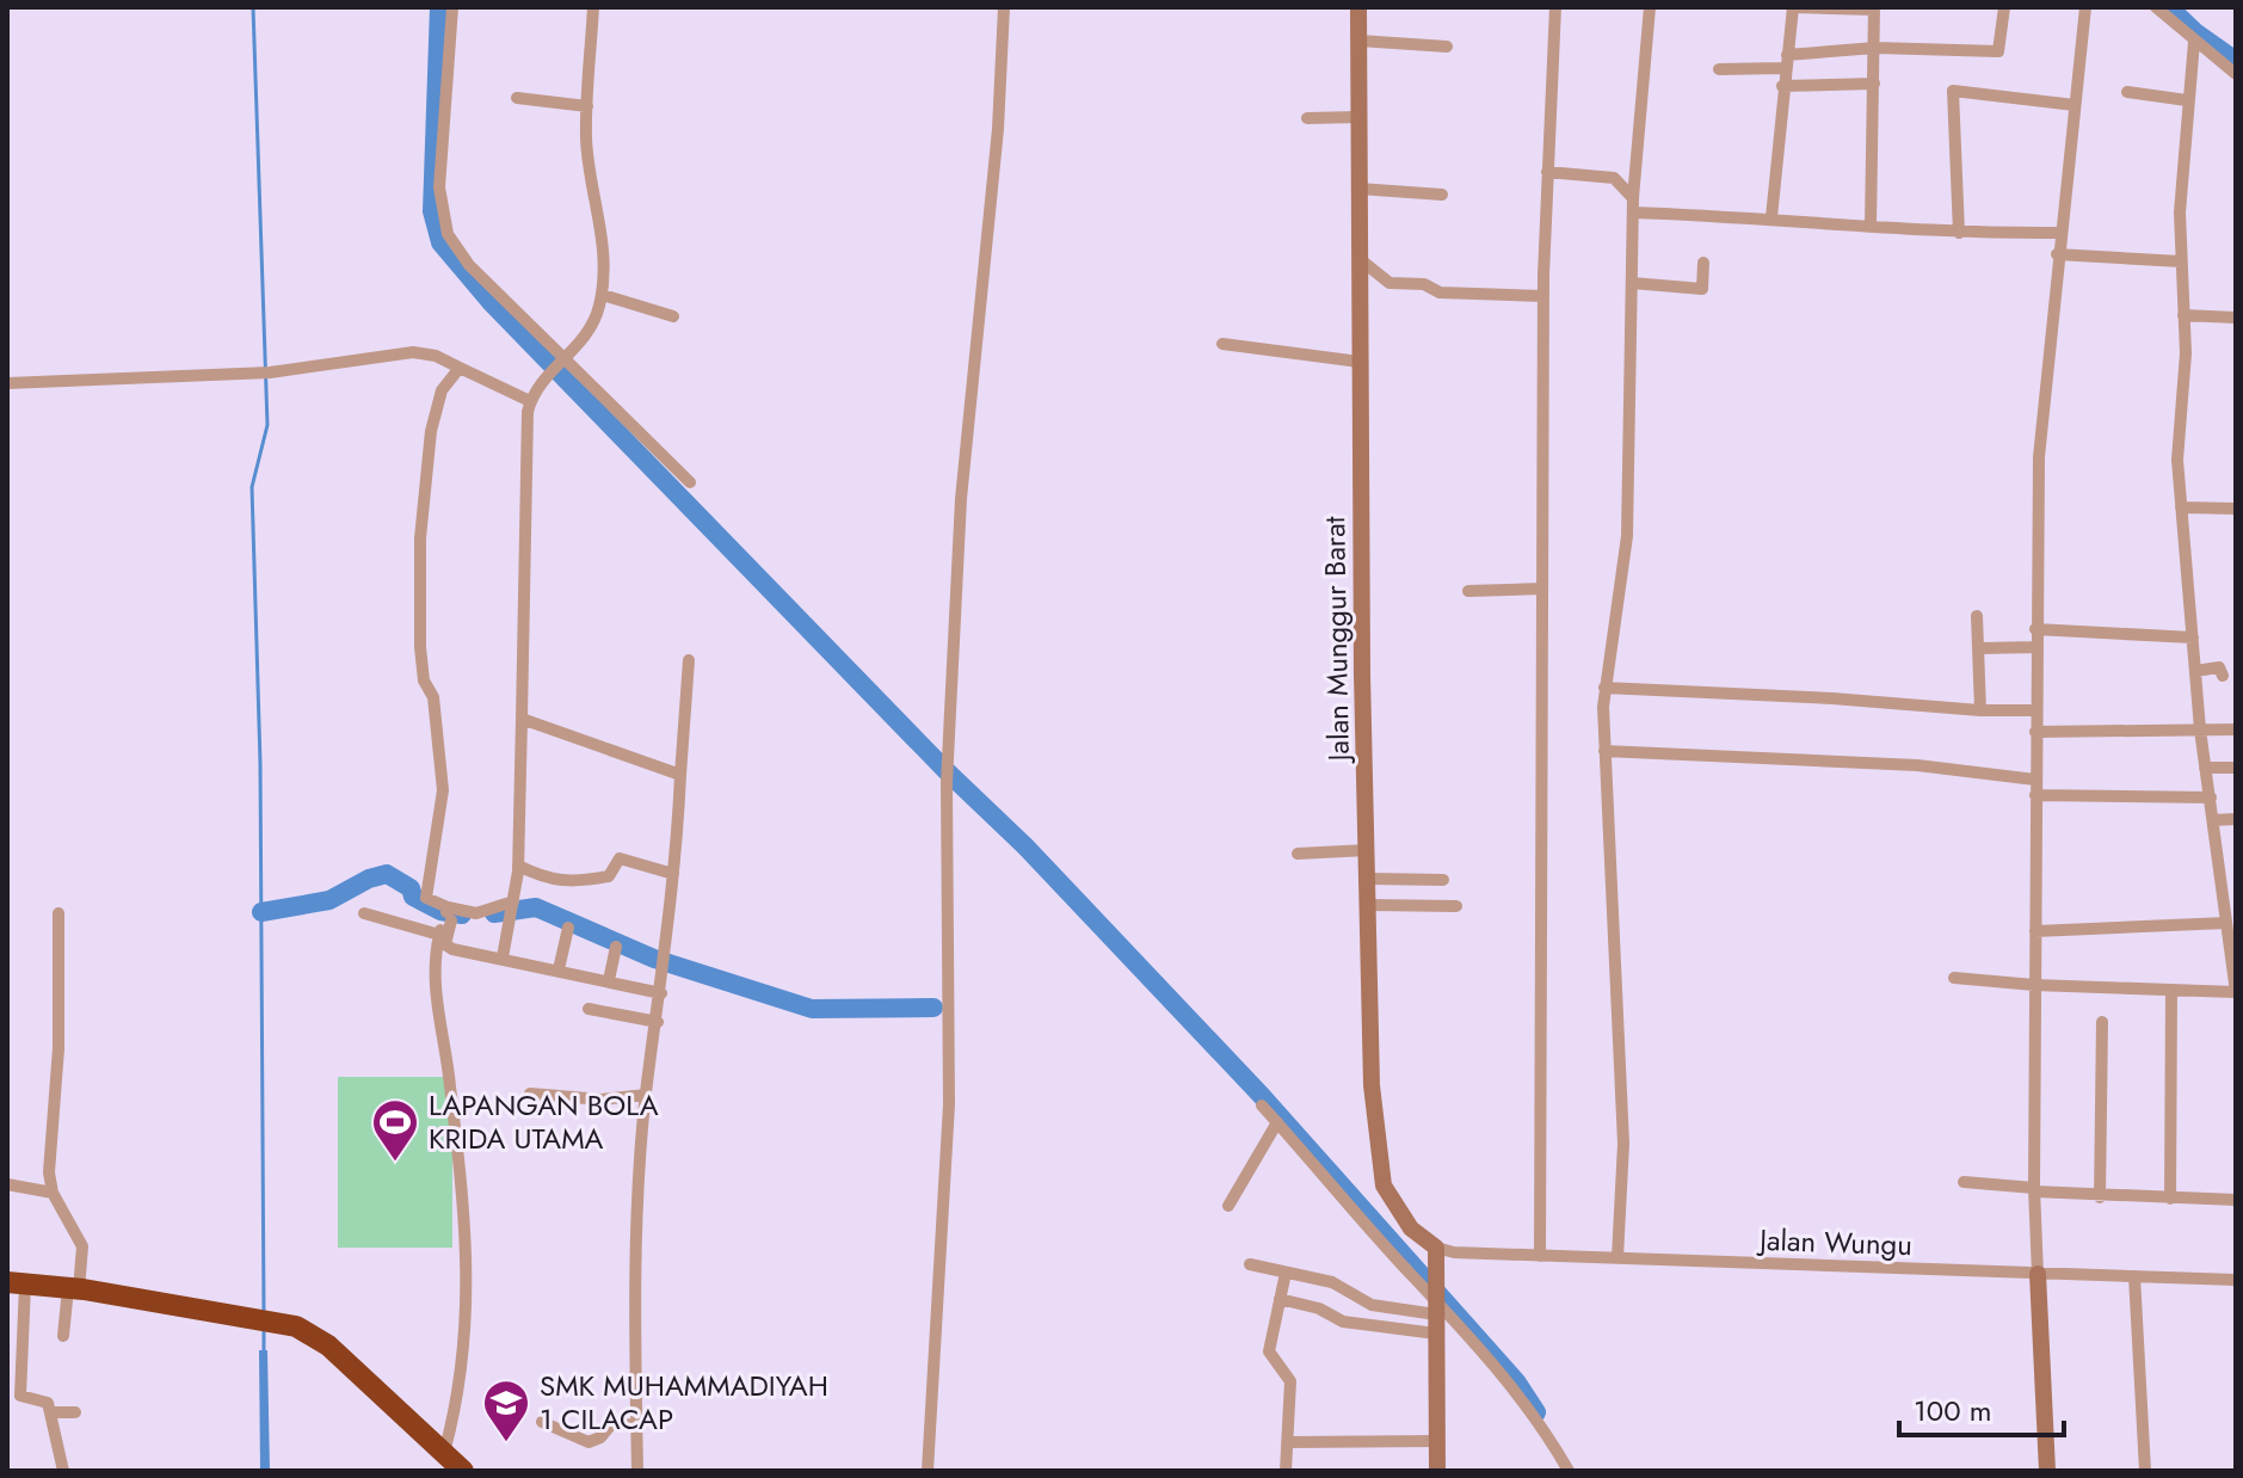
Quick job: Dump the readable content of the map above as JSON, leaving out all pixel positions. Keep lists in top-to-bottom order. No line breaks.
{"streets":{"street":["Jalan Munggur Barat","Jalan Wungu"]},"crossings":[["Jalan Munggur Barat","Jalan Wungu"]],"places":{"sports":["LAPANGAN BOLA KRIDA UTAMA"],"school or university":["SMK MUHAMMADIYAH 1 CILACAP"]},"scale_bar":"100 m"}
